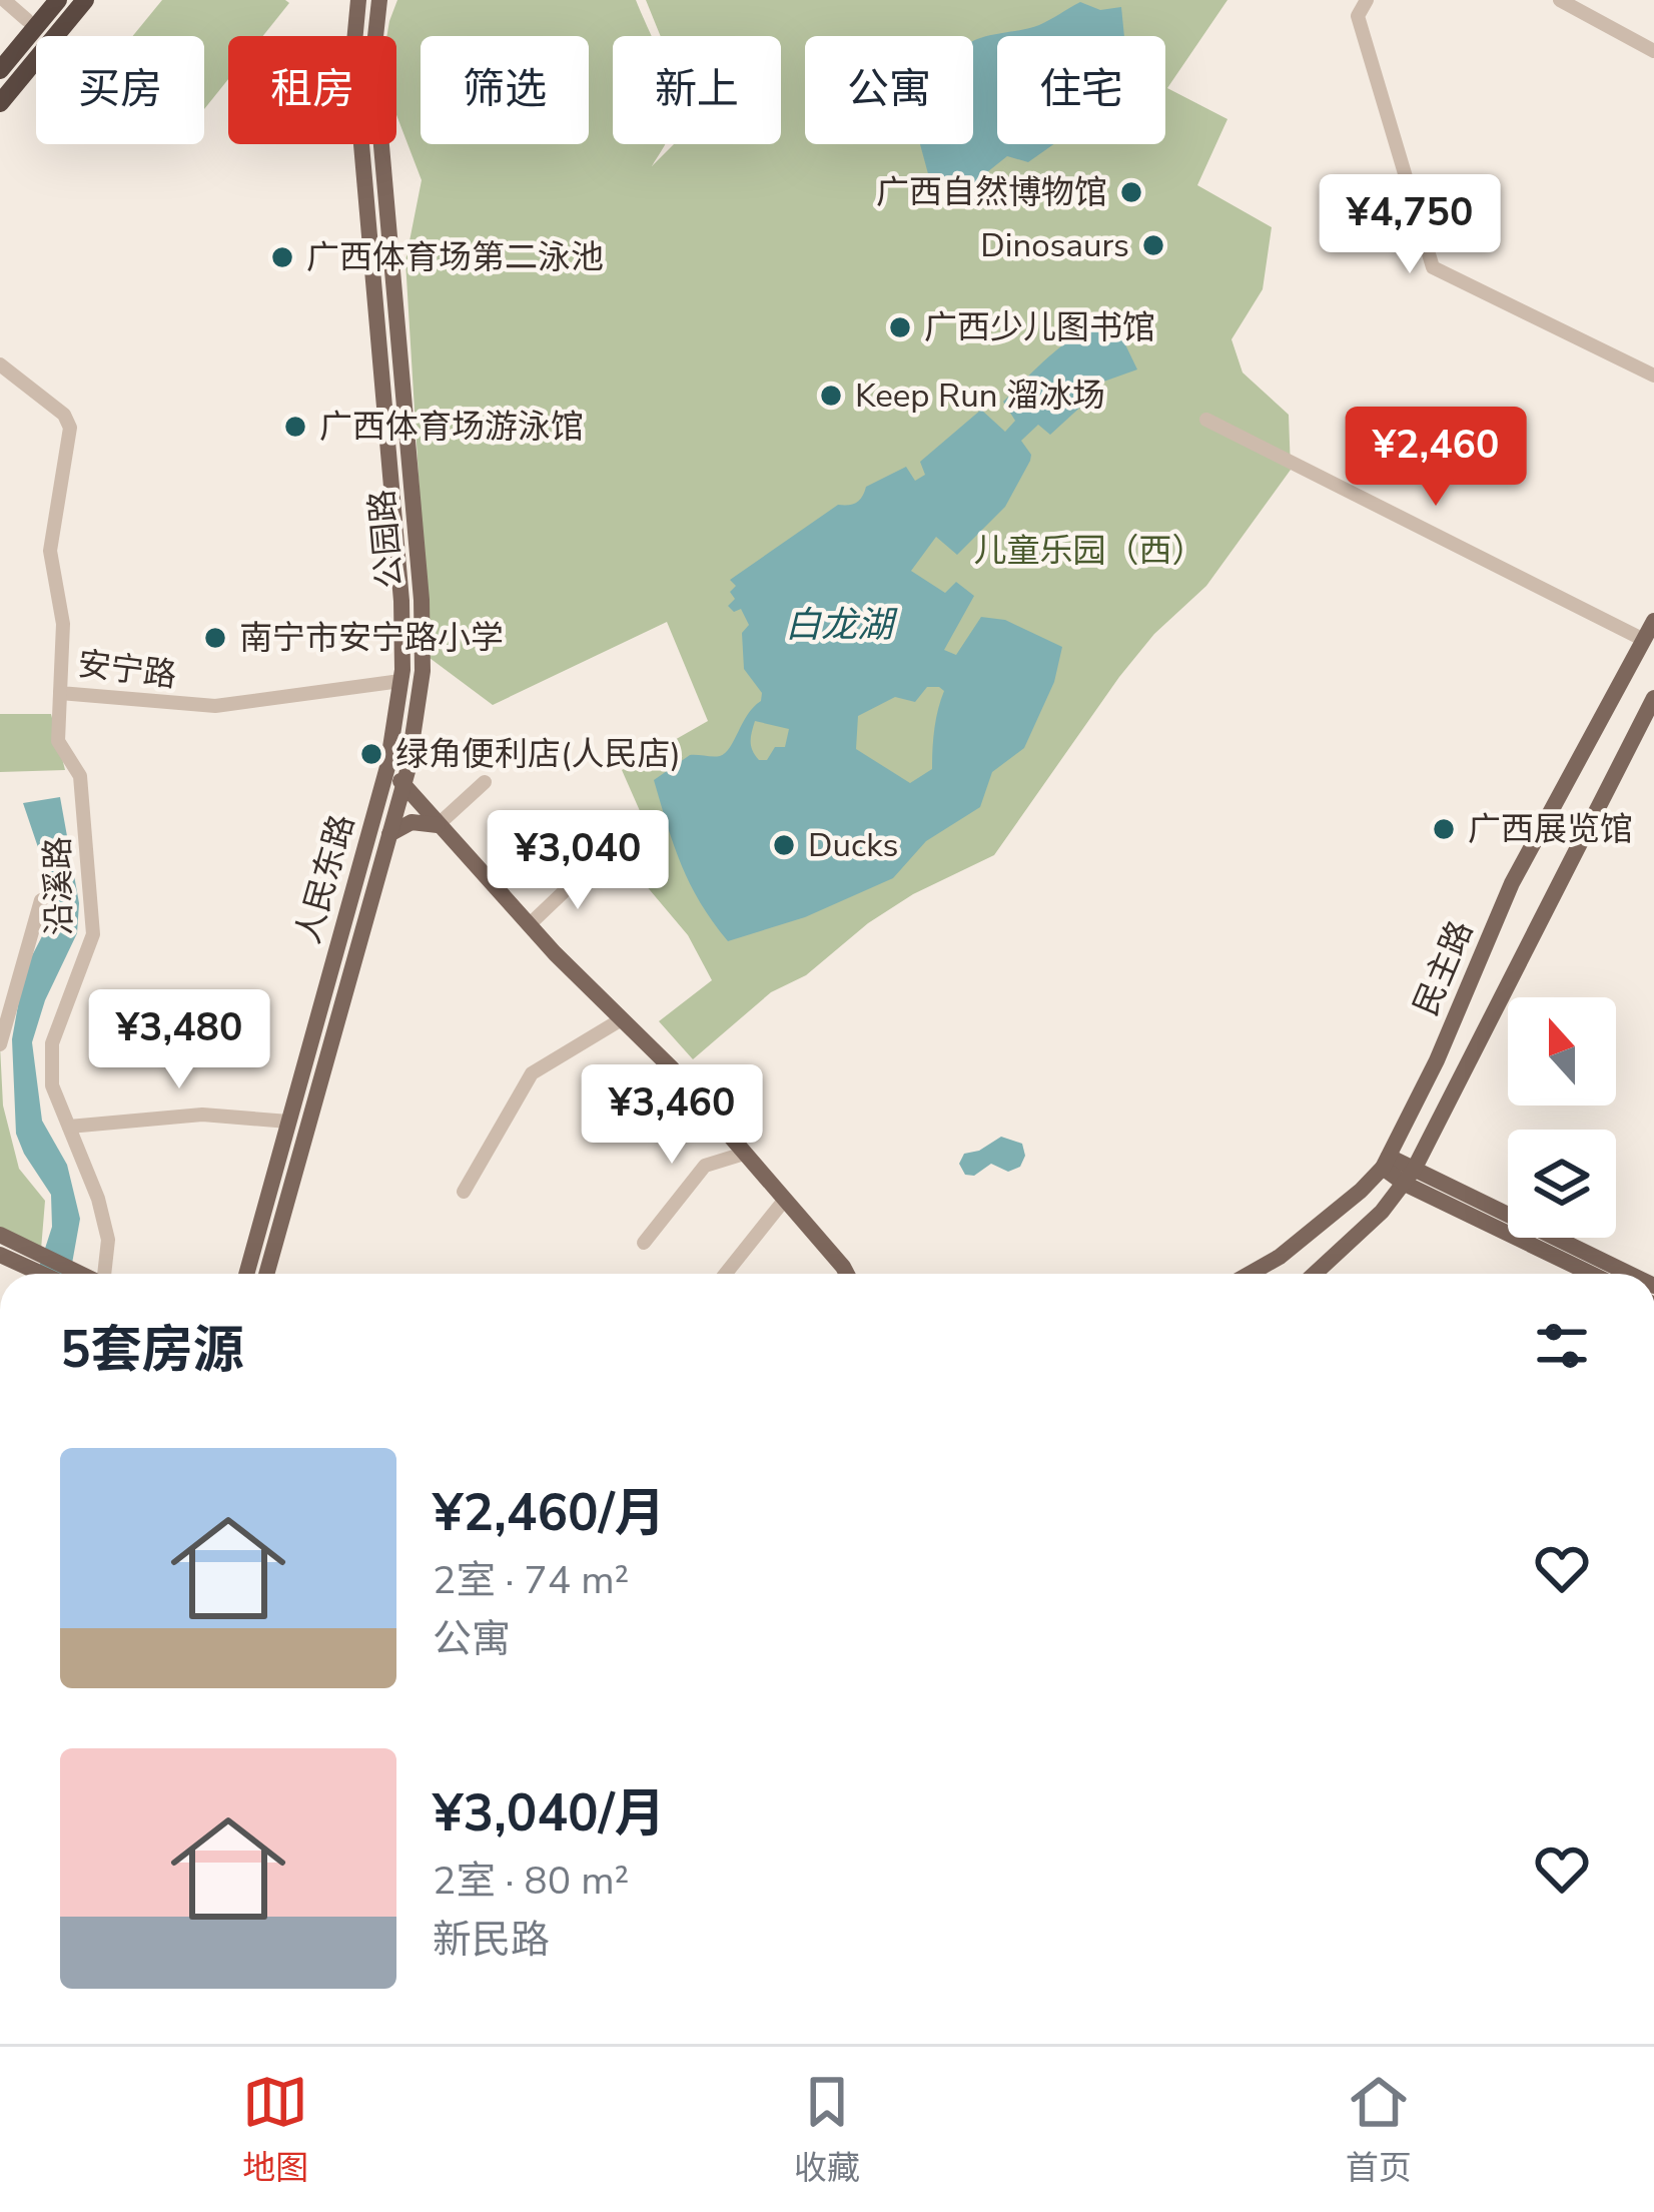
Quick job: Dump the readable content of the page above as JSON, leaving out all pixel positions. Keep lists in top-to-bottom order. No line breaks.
{"streets":{"main road":["公园路","人民东路","民主路"],"street":["安宁路","沿溪路"]},"crossings":[["公园路","安宁路"],["公园路","人民东路"],["安宁路","沿溪路"]],"water":["白龙湖"],"parks":["儿童乐园（西）"],"places":["广西自然博物馆","Dinosaurs","广西体育场第二泳池","广西少儿图书馆","Keep Run 溜冰场","广西体育场游泳馆","南宁市安宁路小学","绿角便利店(人民店)","广西展览馆","Ducks"],"north":"top","page":{"chip":["买房","租房","筛选","新上","公寓","住宅"],"price":["¥4,750","¥2,460","¥3,040","¥3,480","¥3,460"],"heading":"5套房源","list":[{"name":"¥2,460/月","note":"2室 · 74 m² · 公寓"},{"name":"¥3,040/月","note":"2室 · 80 m² · 新民路"}],"tabs":["地图","收藏","首页"]}}
